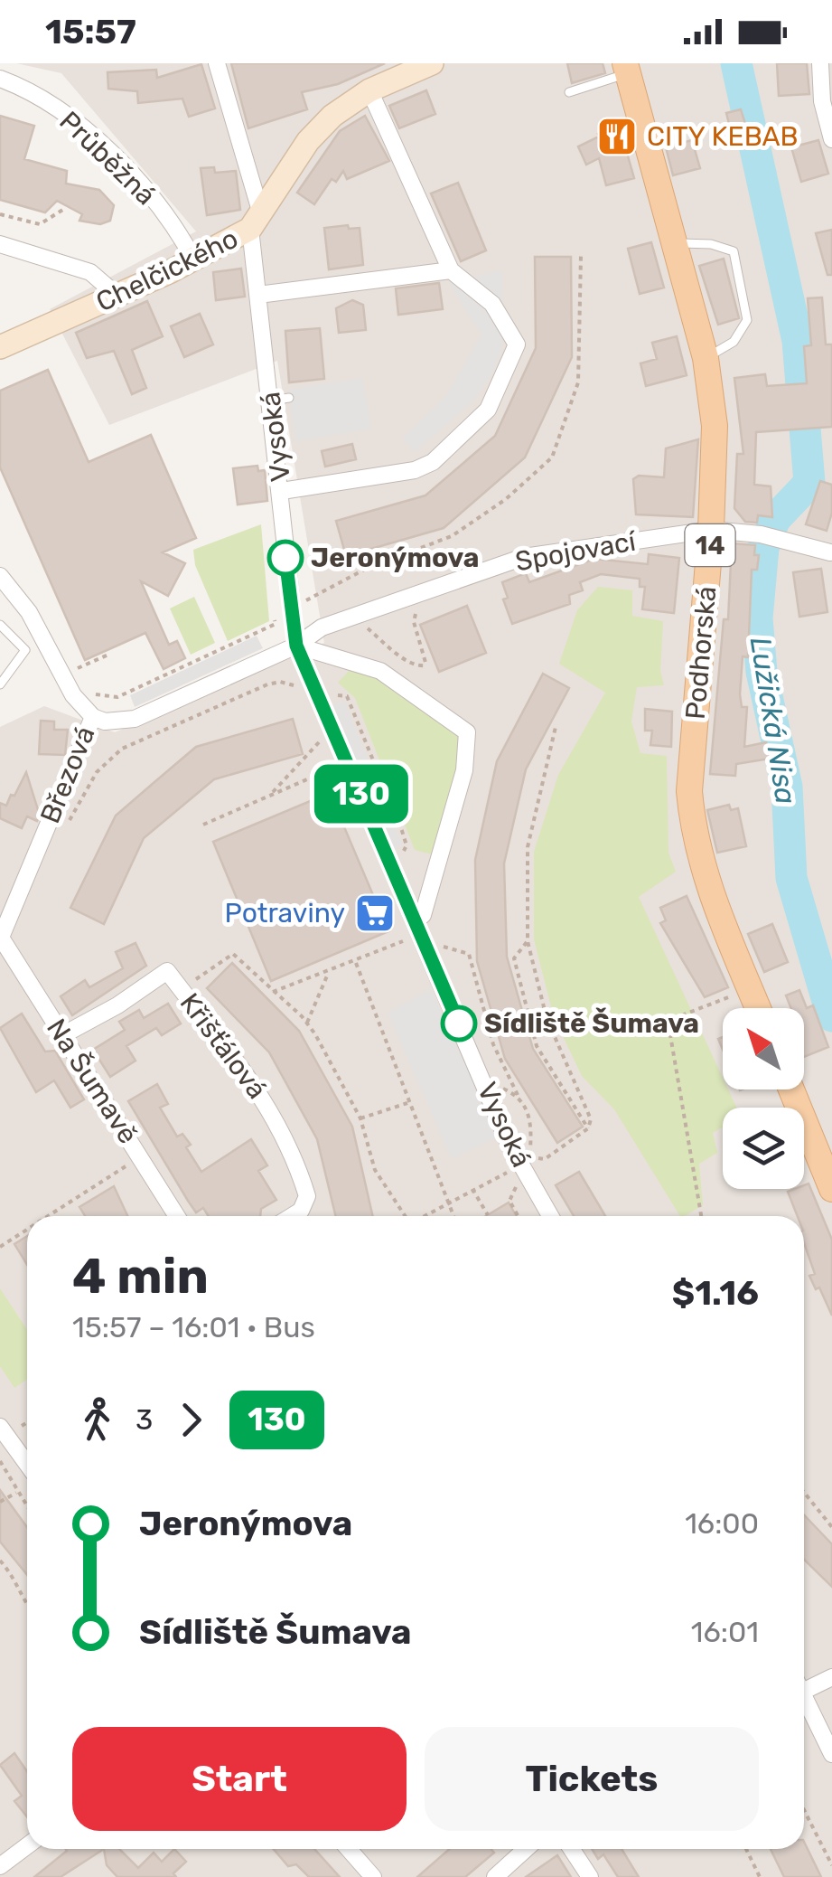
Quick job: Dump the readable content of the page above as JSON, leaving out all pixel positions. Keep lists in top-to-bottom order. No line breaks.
{"streets":{"main road":["14","Podhorská"],"street":["Průběžná","Chelčického","Vysoká","Spojovací","Březová","Křišťálová","Na Šumavě"]},"crossings":[["Průběžná","Chelčického"],["Chelčického","Vysoká"],["Vysoká","Spojovací"],["Spojovací","Podhorská"],["Spojovací","Březová"],["Březová","Na Šumavě"],["Křišťálová","Na Šumavě"]],"water":["Lužická Nisa"],"places":{"restaurant":["CITY KEBAB"],"other":["Jeronýmova","Sídliště Šumava"],"supermarket":["Potraviny"]},"lines":["bus line 130"],"north":"top left","page":{"status":"15:57","on_map":"130","heading":["4 min","15:57 – 16:01 · Bus","$1.16"],"legs":["3","130"],"list":[{"name":"Jeronýmova","value":"16:00"},{"name":"Sídliště Šumava","value":"16:01"}],"buttons":["Start","Tickets"]}}
